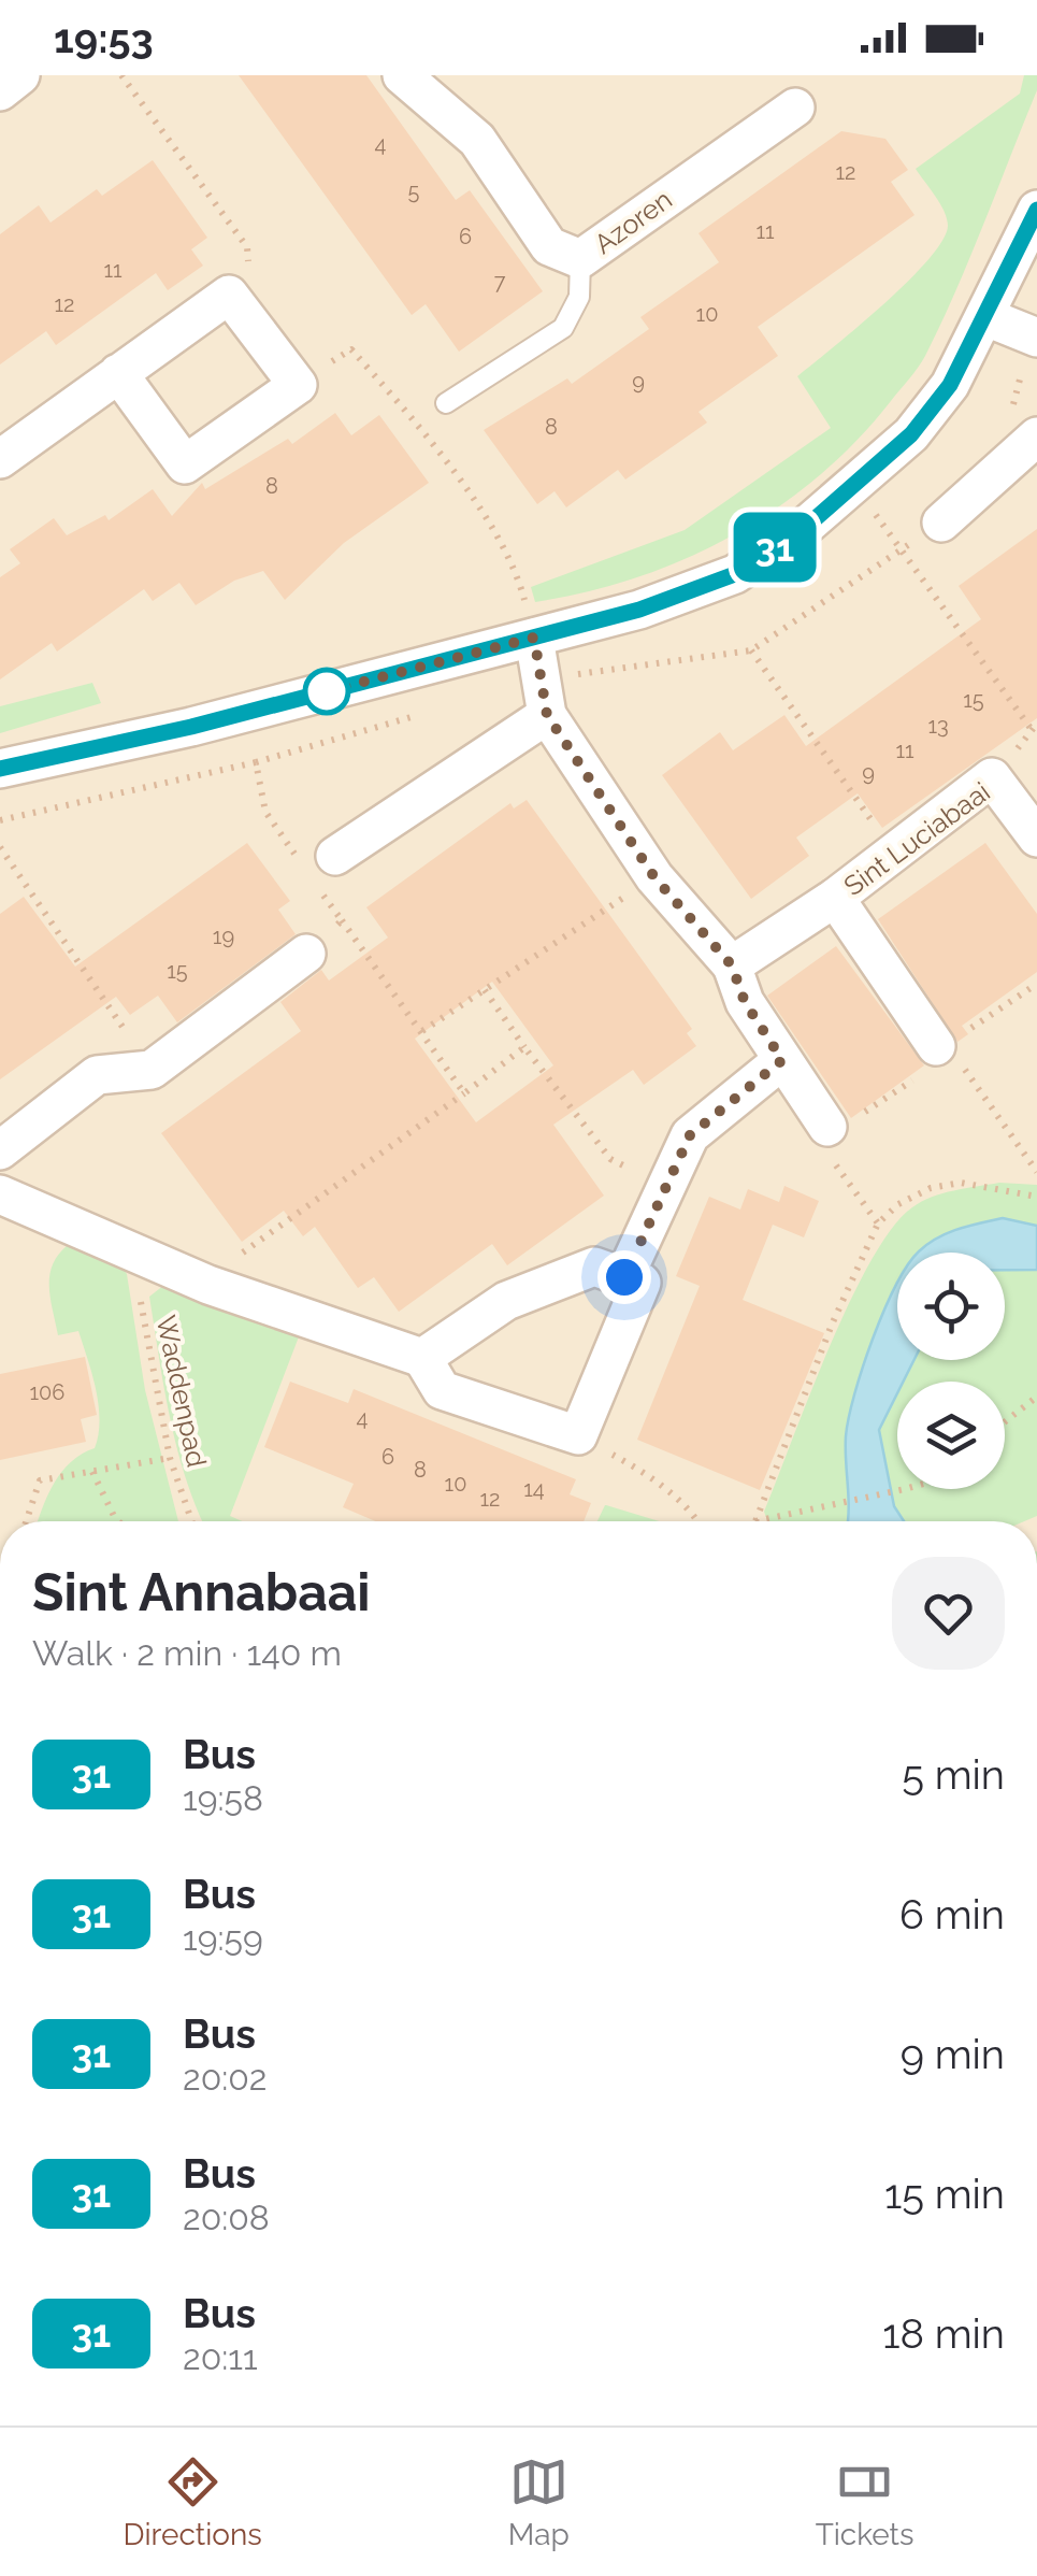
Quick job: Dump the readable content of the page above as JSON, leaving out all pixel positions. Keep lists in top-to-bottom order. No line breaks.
{"streets":{"street":["Azoren","Sint Luciabaai"],"path":["Waddenpad"]},"lines":["bus line 31"],"house_numbers":["4","12","5","11","6","11","7","12","10","9","8","8","15","13","11","9","19","15","106","4","6","8","10","14","12"],"page":{"status":"19:53","on_map":"31","heading":["Sint Annabaai","Walk · 2 min · 140 m"],"list":[{"mark":"31","name":"Bus","note":"19:58","value":"5 min"},{"mark":"31","name":"Bus","note":"19:59","value":"6 min"},{"mark":"31","name":"Bus","note":"20:02","value":"9 min"},{"mark":"31","name":"Bus","note":"20:08","value":"15 min"},{"mark":"31","name":"Bus","note":"20:11","value":"18 min"}],"tabs":["Directions","Map","Tickets"]}}
